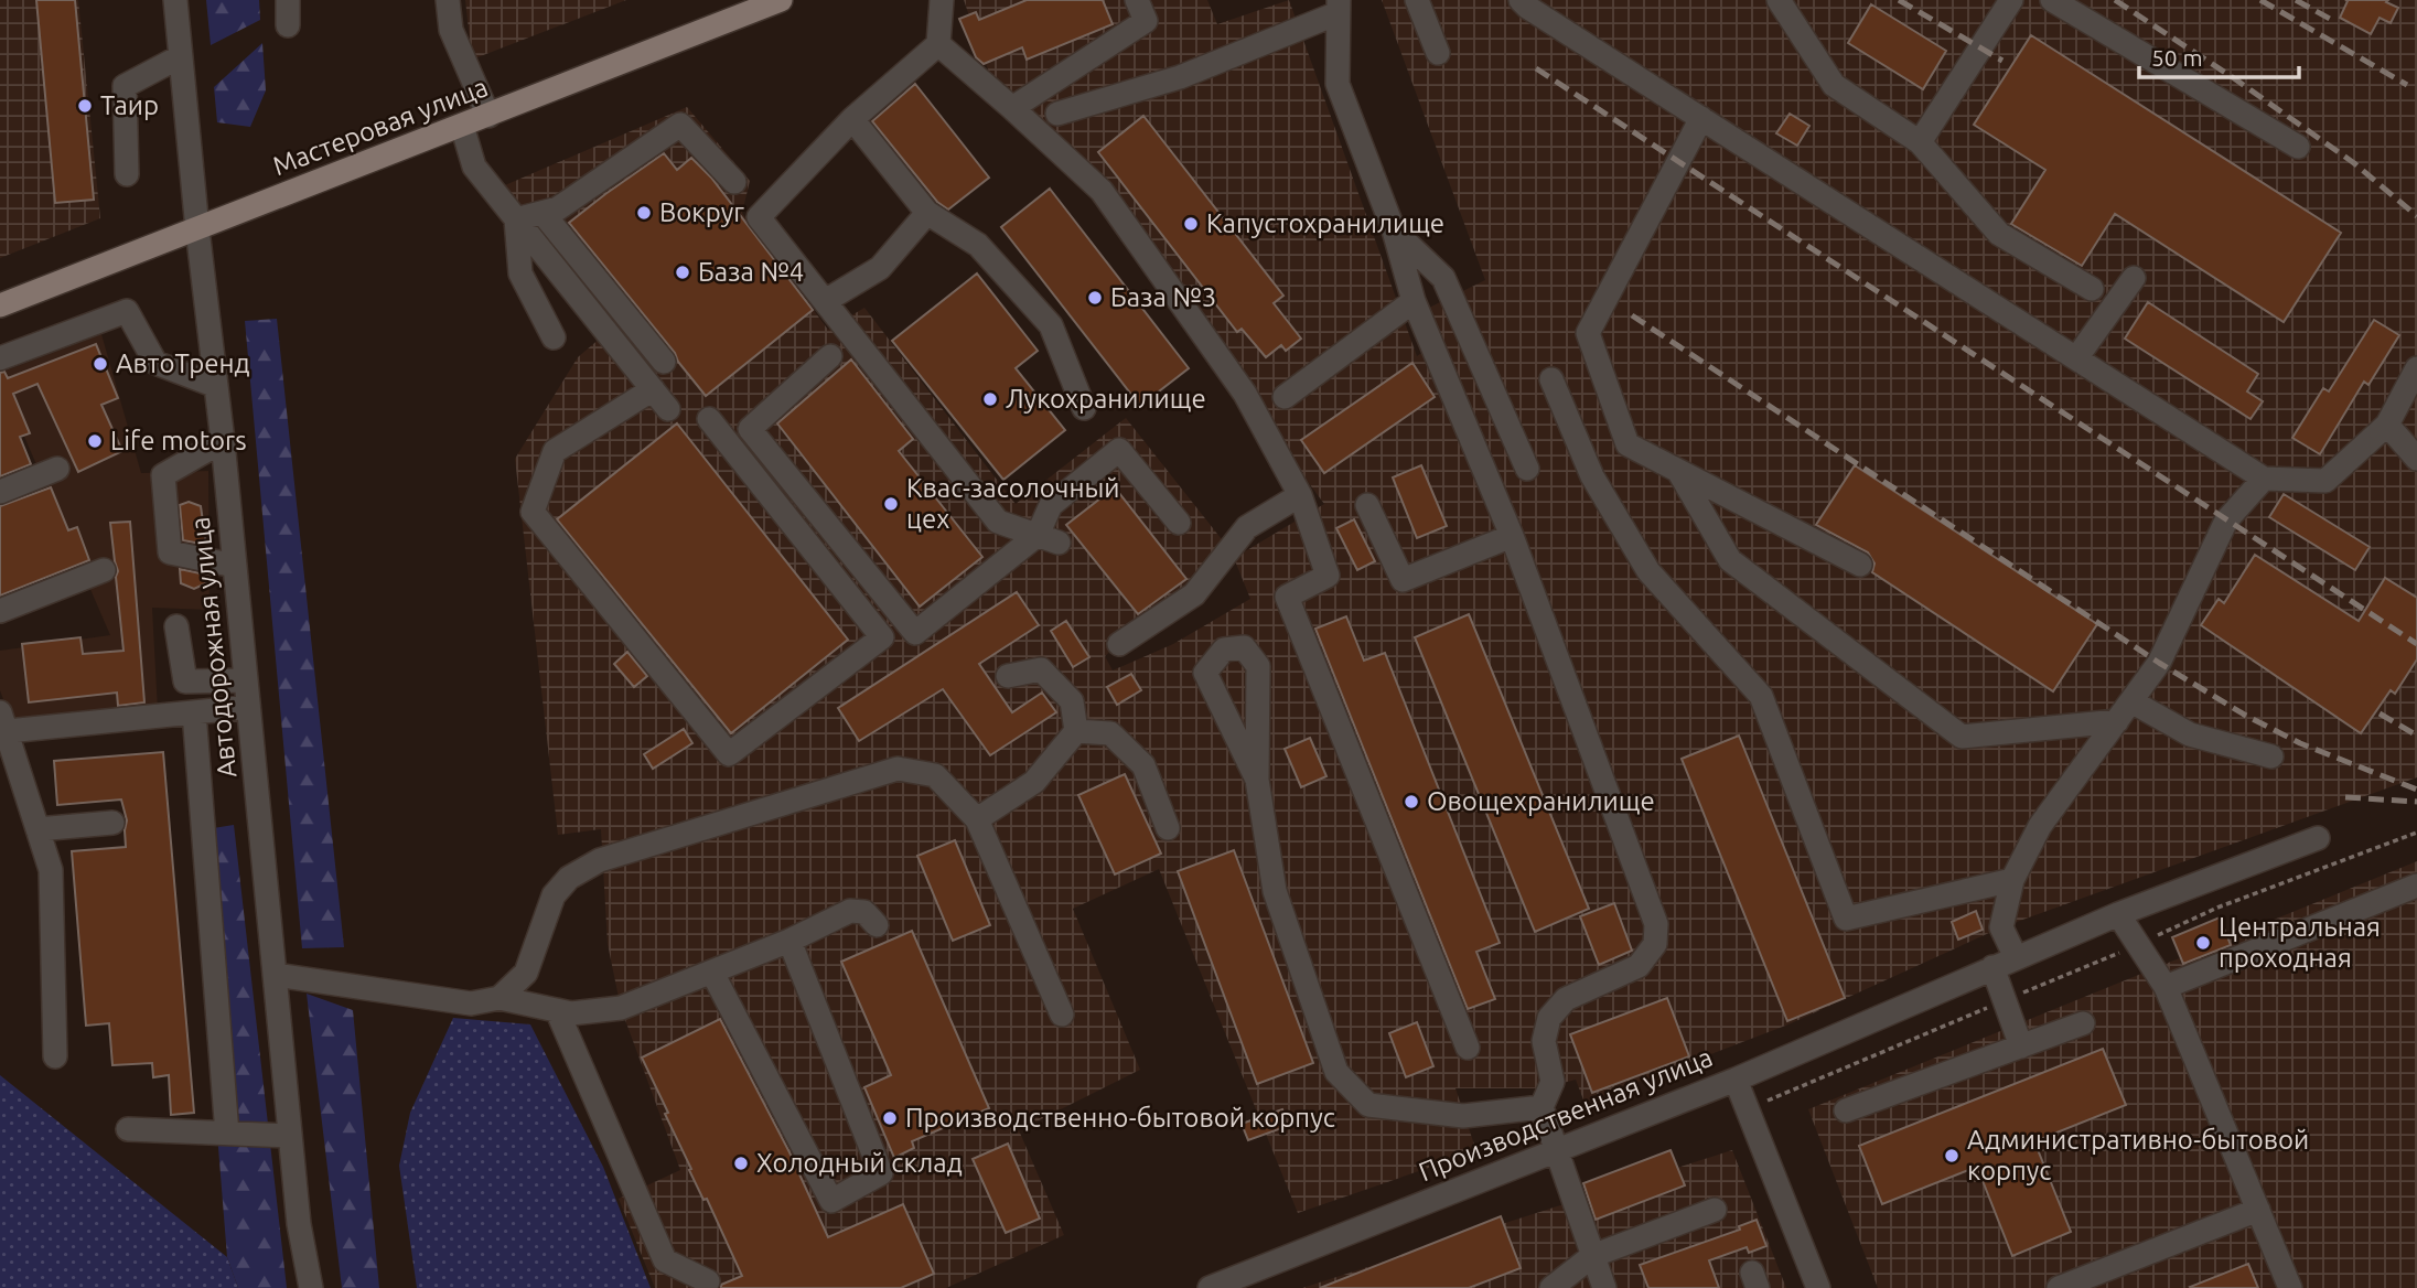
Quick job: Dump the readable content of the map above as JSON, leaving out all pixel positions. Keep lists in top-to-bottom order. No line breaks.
{"streets":{"main road":["Мастеровая улица"],"street":["Автодорожная улица","Производственная улица"]},"crossings":[["Мастеровая улица","Автодорожная улица"]],"places":["Таир","Вокруг","Капустохранилище","База №4","База №3","АвтоТренд","Лукохранилище","Life motors","Квас-засолочный цех","Овощехранилище","Центральная проходная","Производственно-бытовой корпус","Административно-бытовой корпус","Холодный склад"],"scale_bar":"50 m"}
